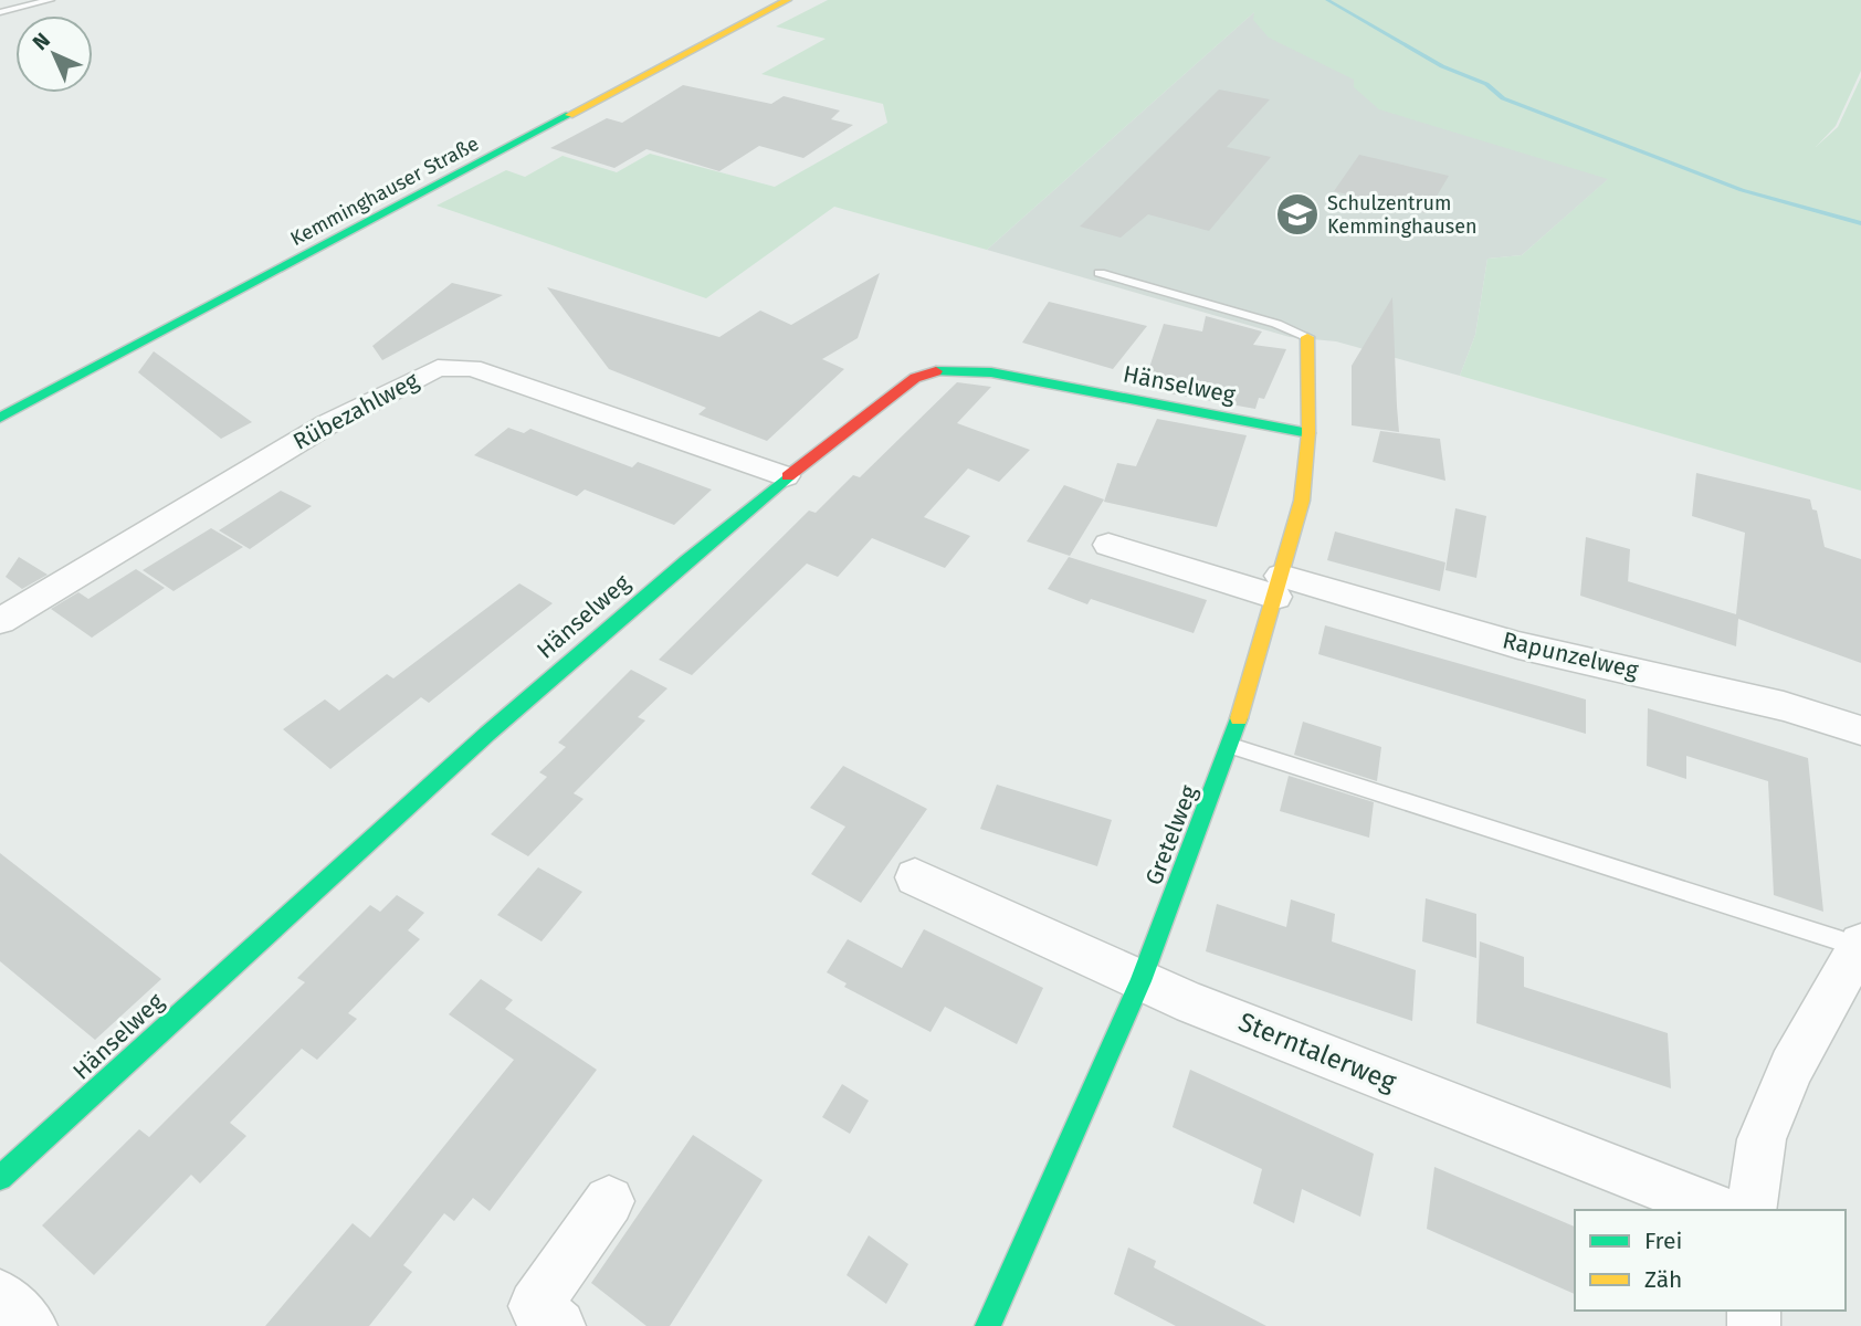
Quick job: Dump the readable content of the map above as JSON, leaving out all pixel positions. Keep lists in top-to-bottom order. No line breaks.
{"streets":{"street":["Kemminghauser Straße","Hänselweg","Rübezahlweg","Rapunzelweg","Gretelweg","Sterntalerweg"]},"crossings":[["Hänselweg","Rübezahlweg"],["Hänselweg","Gretelweg"],["Rapunzelweg","Gretelweg"],["Gretelweg","Sterntalerweg"]],"places":{"school or university":["Schulzentrum Kemminghausen"]},"legend":["Frei","Zäh"],"north":"top left"}
